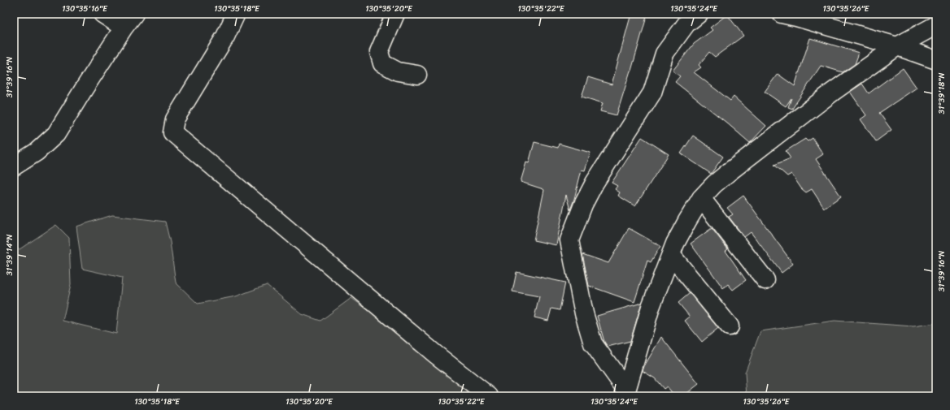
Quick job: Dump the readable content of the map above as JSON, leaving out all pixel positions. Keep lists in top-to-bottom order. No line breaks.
{"coordinates":["130°35'16\"E","130°35'18\"E","130°35'20\"E","130°35'22\"E","130°35'24\"E","130°35'26\"E","31°39'16\"N","31°39'18\"N","31°39'14\"N"]}
